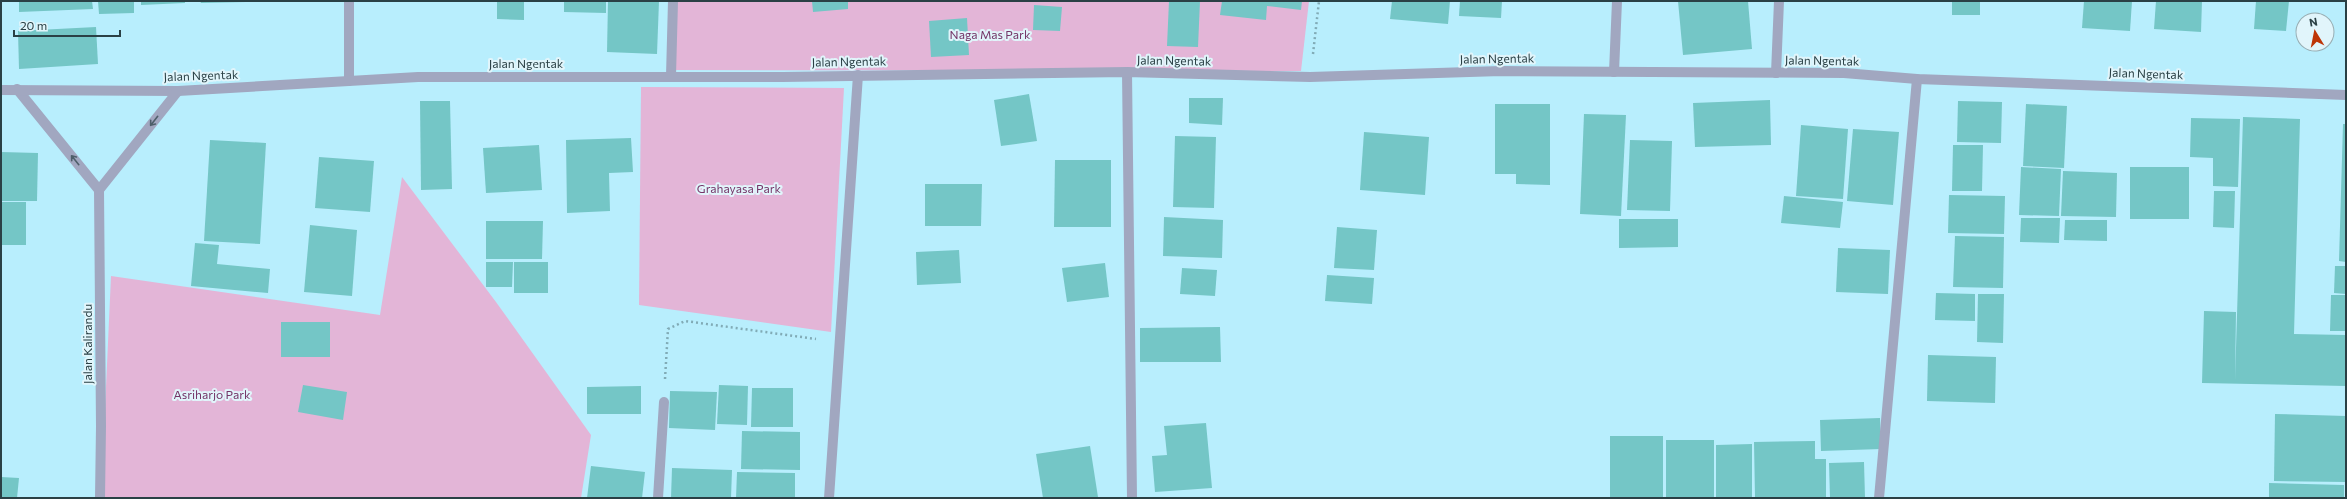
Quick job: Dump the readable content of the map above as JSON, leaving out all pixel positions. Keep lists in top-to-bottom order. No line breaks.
{"streets":{"street":["Jalan Ngentak","Jalan Kalirandu"]},"parks":["Naga Mas Park","Grahayasa Park","Asriharjo Park"],"scale_bar":"20 m","north":"top"}
